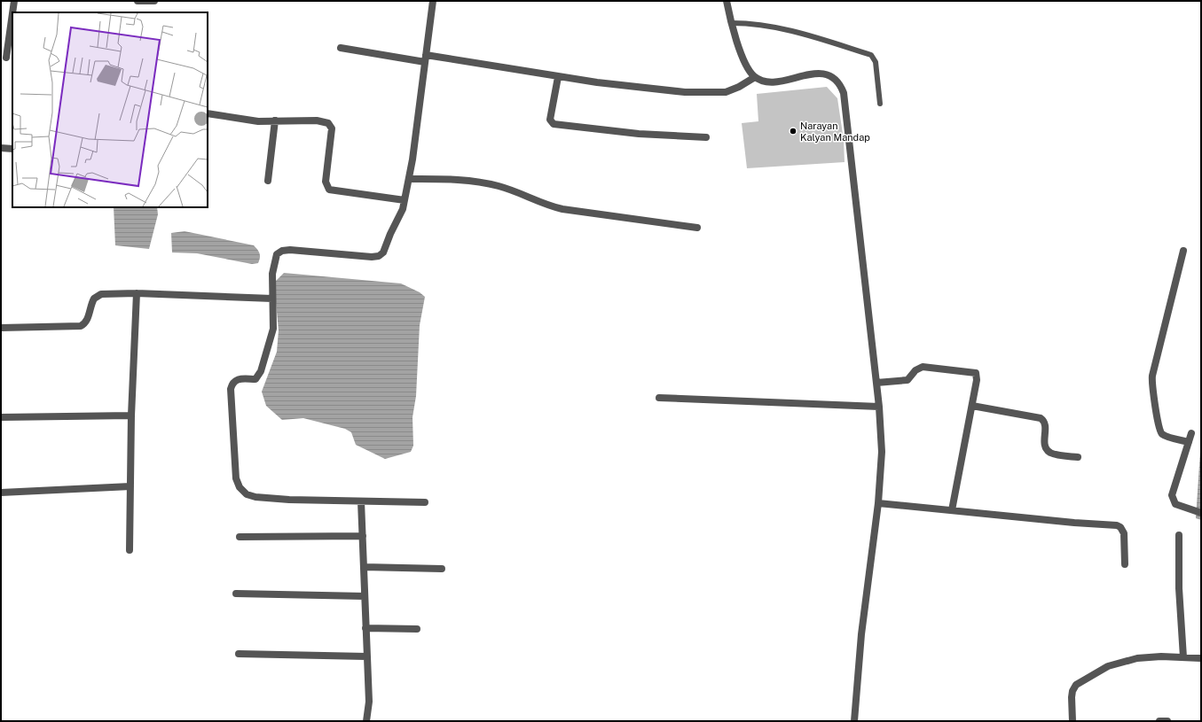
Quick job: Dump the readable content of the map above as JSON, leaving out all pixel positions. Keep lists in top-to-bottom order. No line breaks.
{"places":["Narayan Kalyan Mandap"]}
